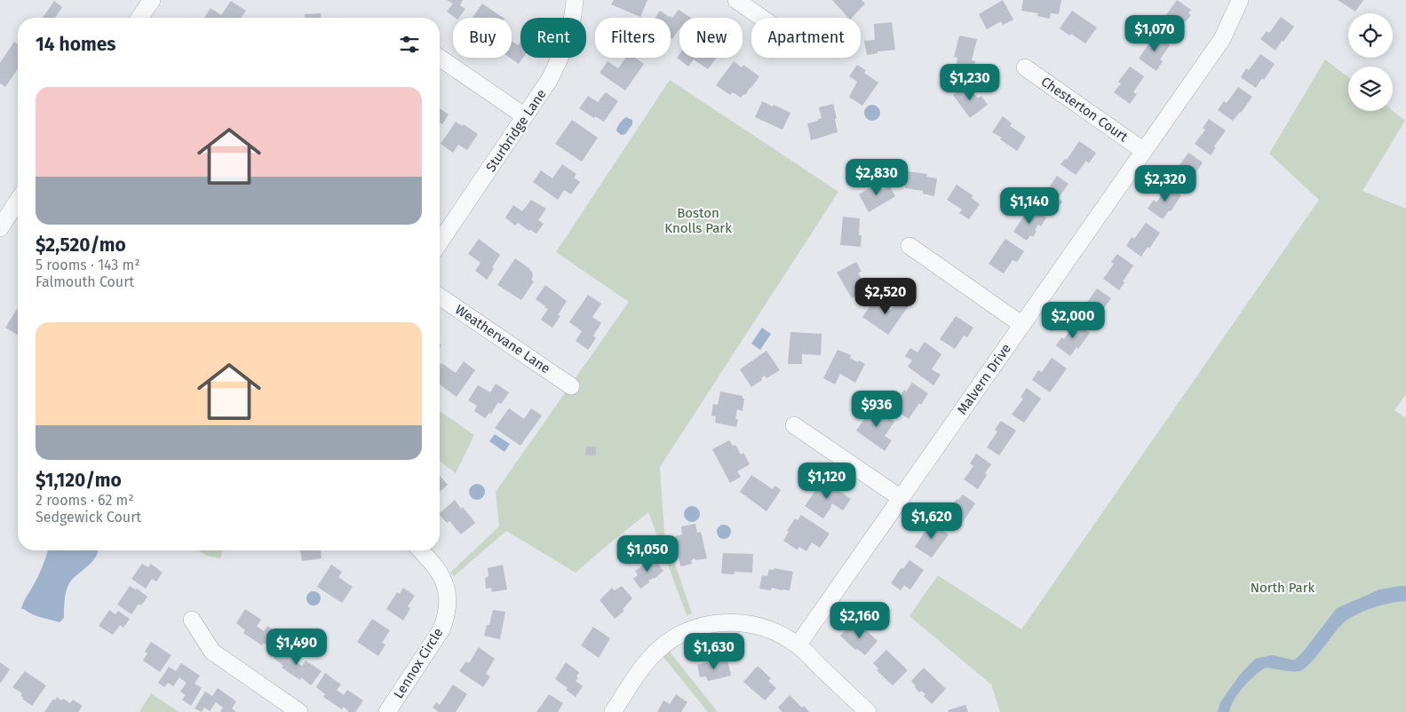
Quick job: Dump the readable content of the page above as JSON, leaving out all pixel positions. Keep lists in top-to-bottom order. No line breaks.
{"streets":{"street":["Chesterton Court","Sturbridge Lane","Weathervane Lane","Malvern Drive","Lennox Circle"]},"crossings":[["Chesterton Court","Malvern Drive"]],"parks":["Boston Knolls Park","North Park"],"page":{"price":["$1,070","$1,230","$2,830","$2,320","$1,140","$2,520","$2,000","$936","$1,120","$1,620","$1,050","$2,160","$1,490","$1,630"],"chip":["Buy","Rent","Filters","New","Apartment"],"heading":"14 homes","list":[{"name":"$2,520/mo","note":"5 rooms · 143 m² · Falmouth Court"},{"name":"$1,120/mo","note":"2 rooms · 62 m² · Sedgewick Court"}]}}
